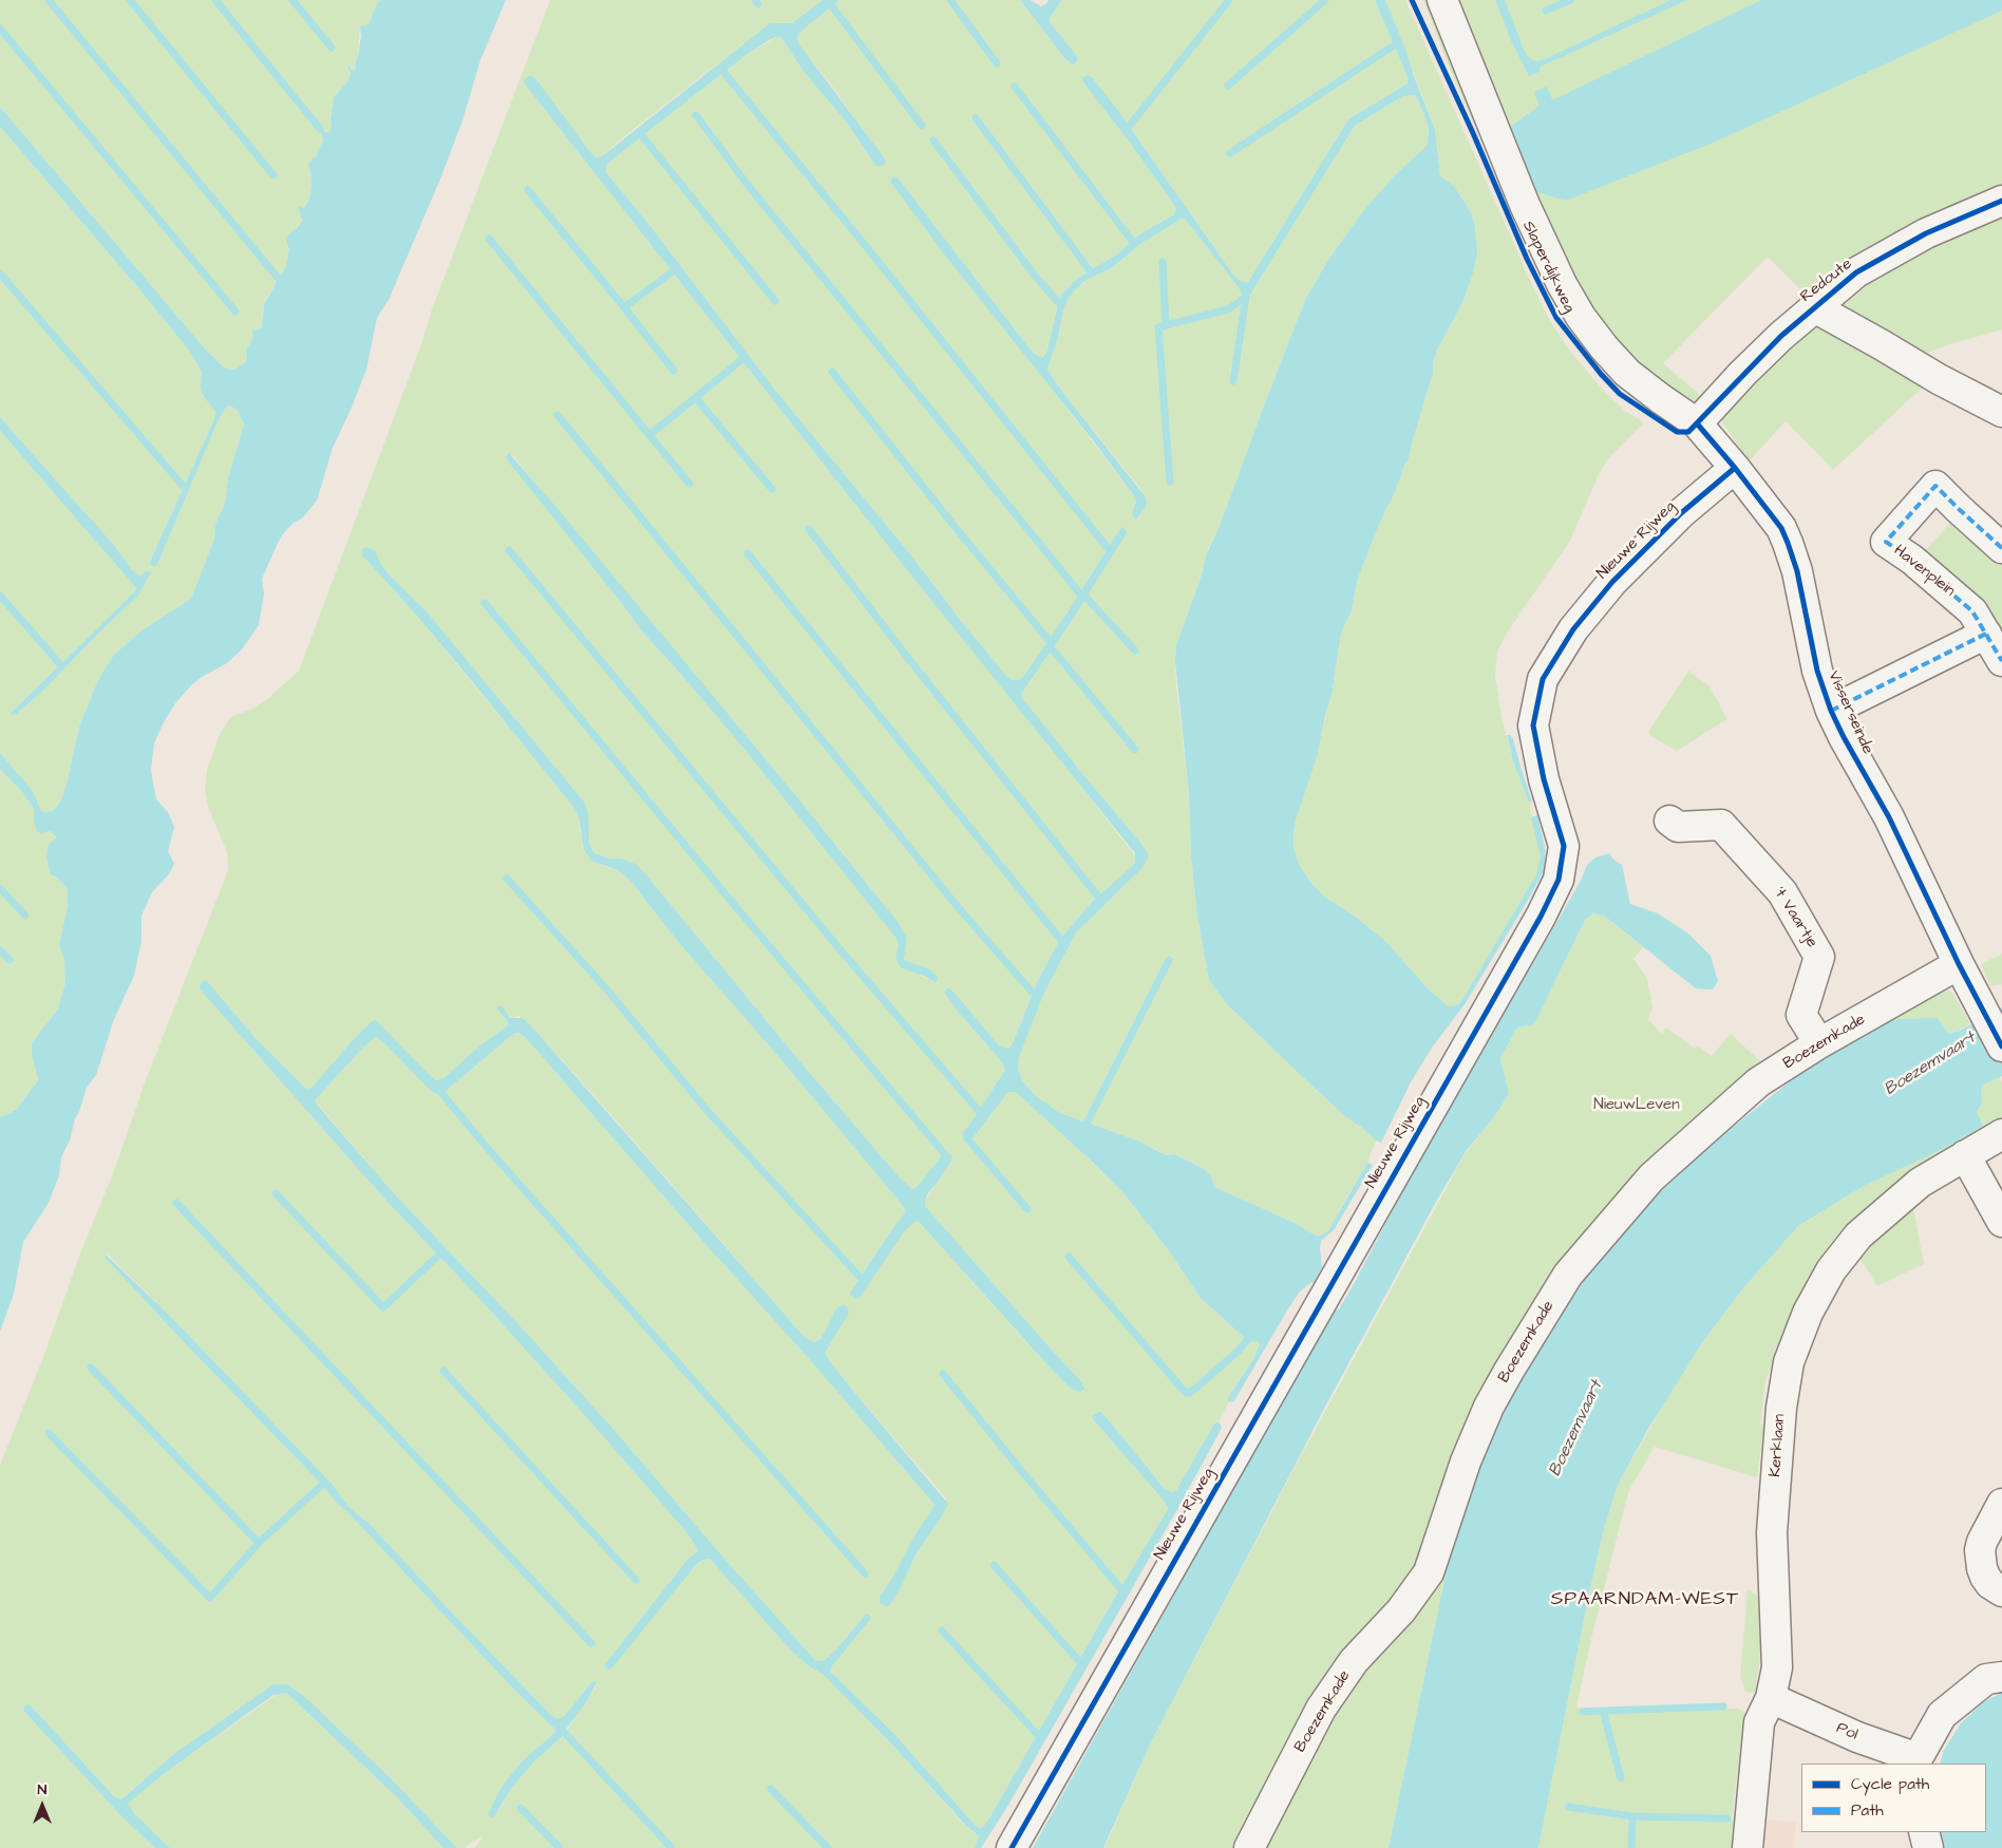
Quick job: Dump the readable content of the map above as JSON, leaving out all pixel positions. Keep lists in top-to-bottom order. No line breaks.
{"streets":{"street":["Slaperdijkweg","Redoute","Nieuwe Rijweg","Havenplein","Visserseinde","'t Vaartje","Boezemkade","Kerklaan","Pol"]},"crossings":[["Slaperdijkweg","Redoute"],["Slaperdijkweg","Nieuwe Rijweg"],["Slaperdijkweg","Visserseinde"],["Nieuwe Rijweg","Visserseinde"],["Visserseinde","Boezemkade"],["'t Vaartje","Boezemkade"],["Kerklaan","Pol"]],"districts":["SPAARNDAM-WEST"],"water":["Boezemvaart"],"parks":["NieuwLeven"],"legend":["Cycle path","Path"],"north":"top"}
